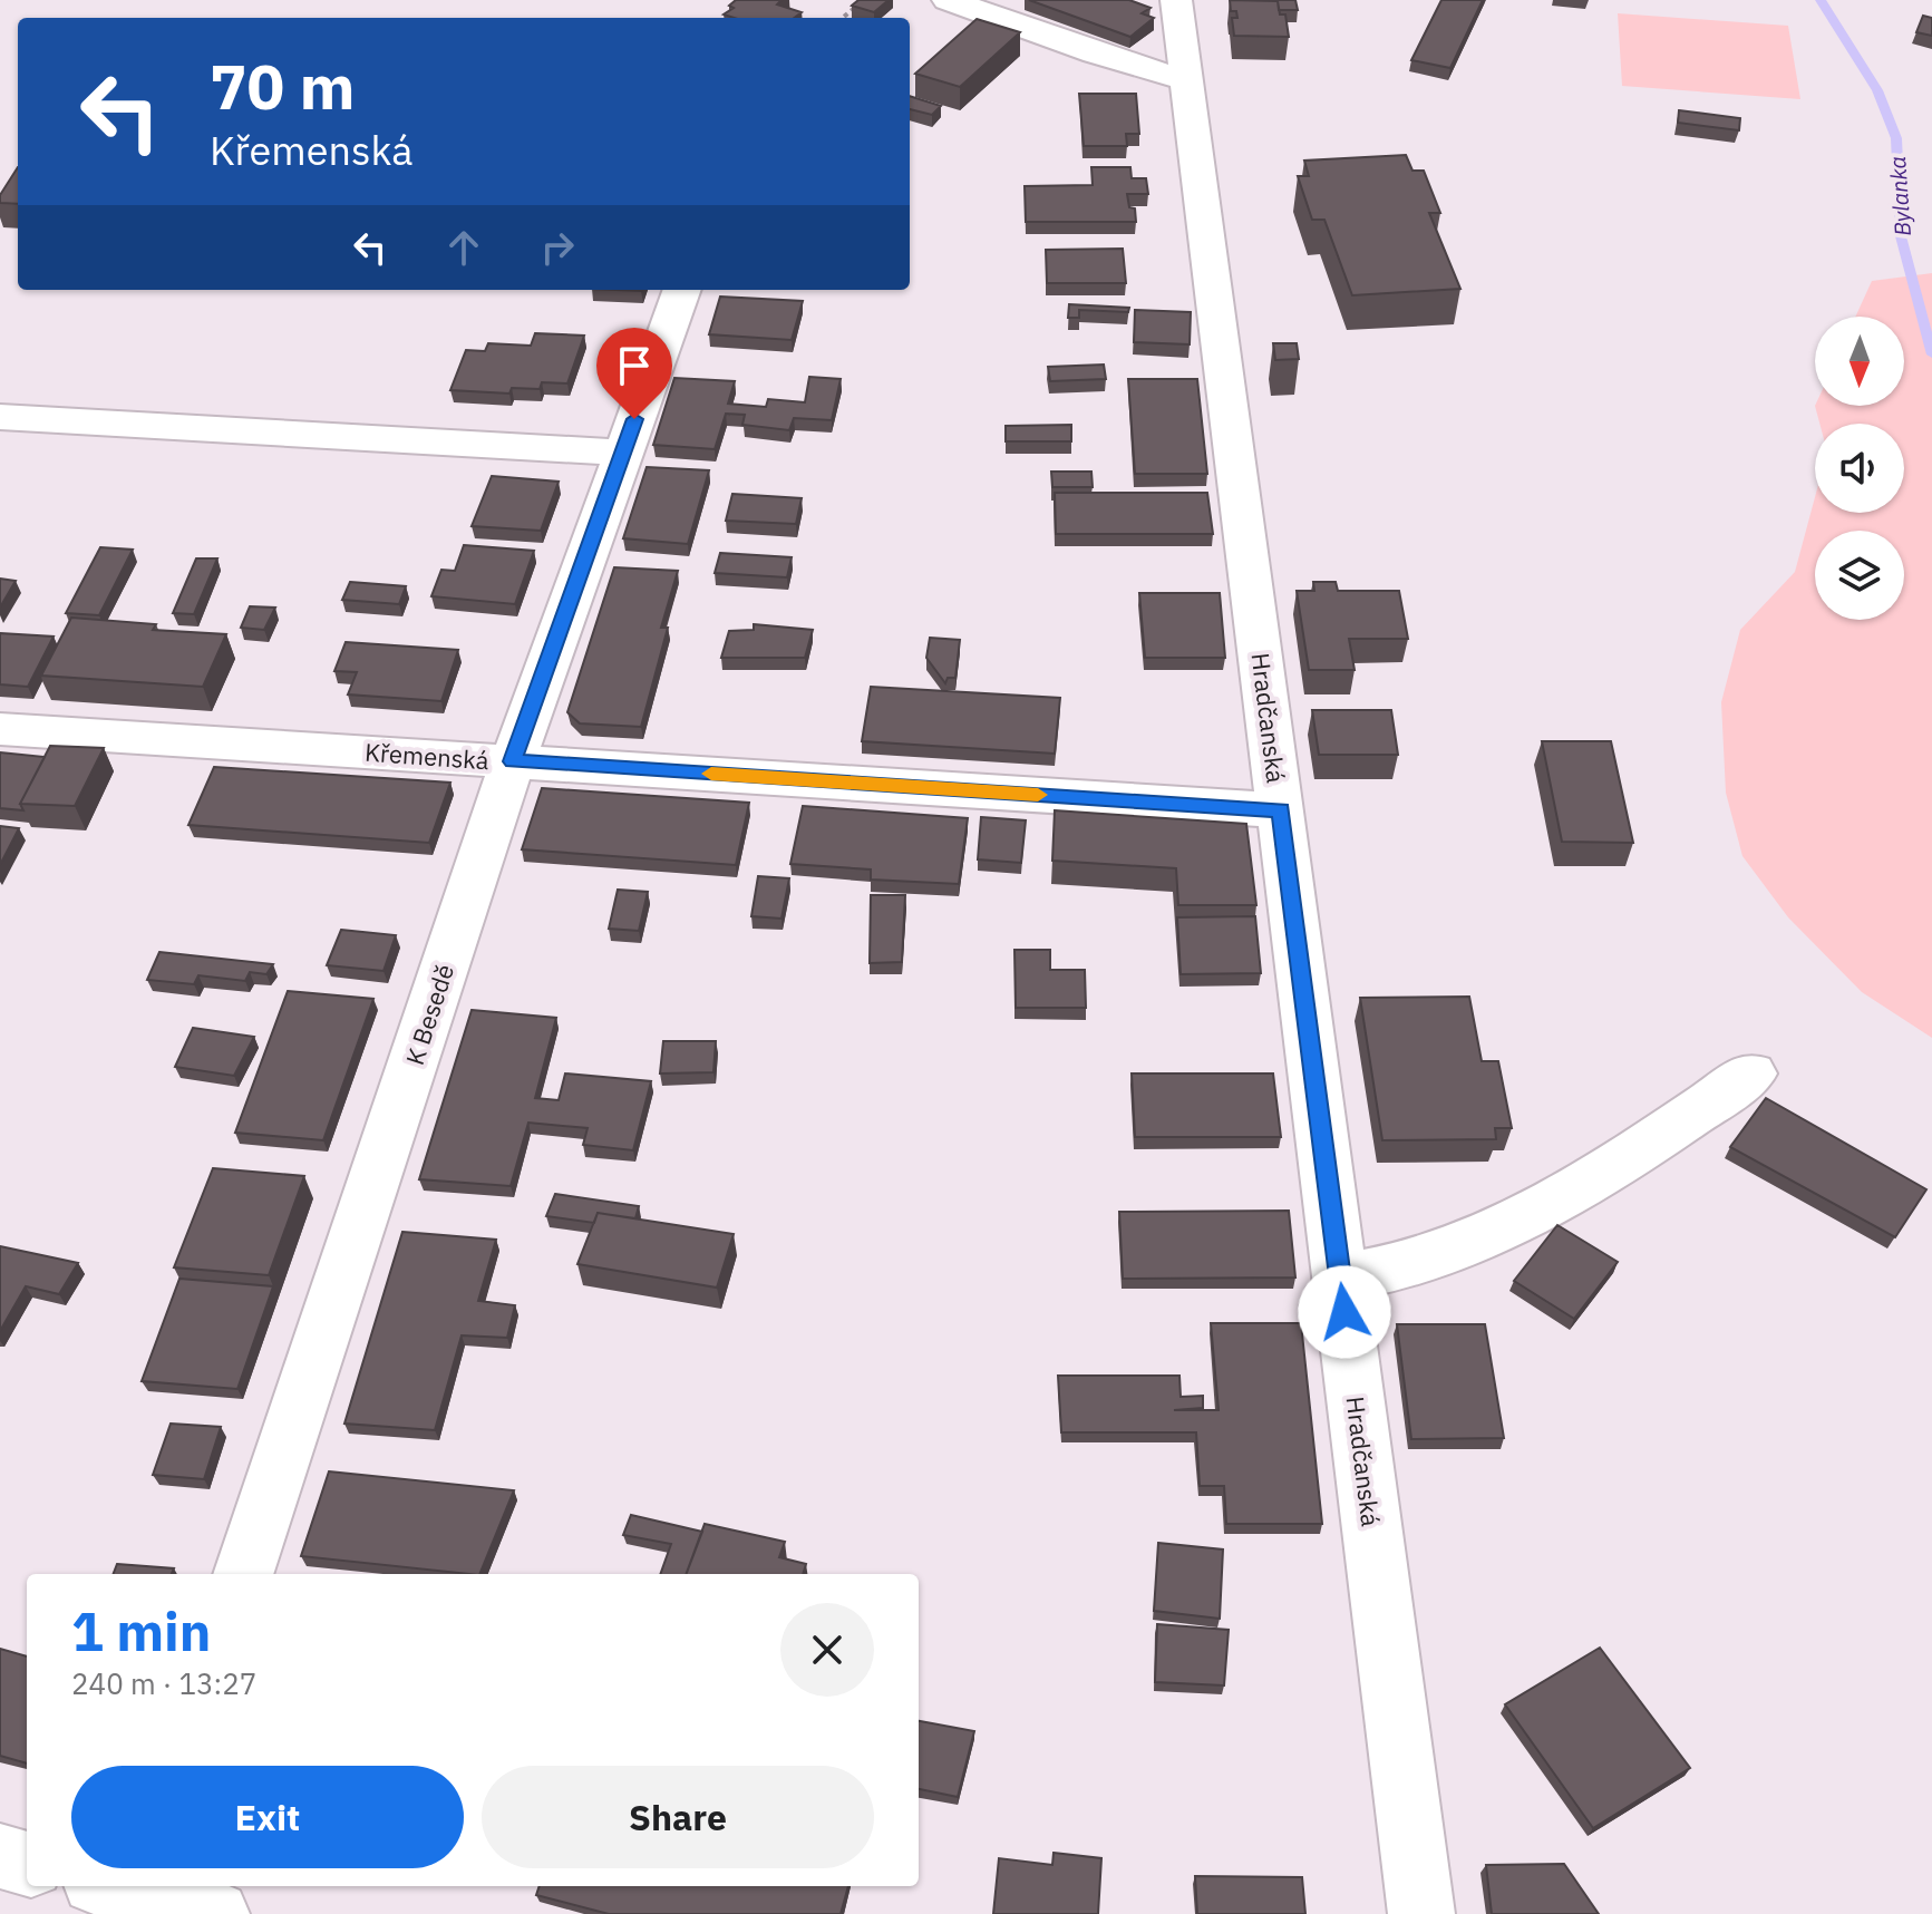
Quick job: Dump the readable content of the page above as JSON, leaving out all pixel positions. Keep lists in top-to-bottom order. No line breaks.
{"streets":{"street":["Hradčanská","Křemenská","K Besedě"]},"crossings":[["Hradčanská","Křemenská"],["Křemenská","K Besedě"]],"water":["Bylanka"],"north":"bottom","page":{"turn":["70 m","Křemenská"],"heading":["1 min","240 m · 13:27"],"buttons":["Exit","Share"]}}
